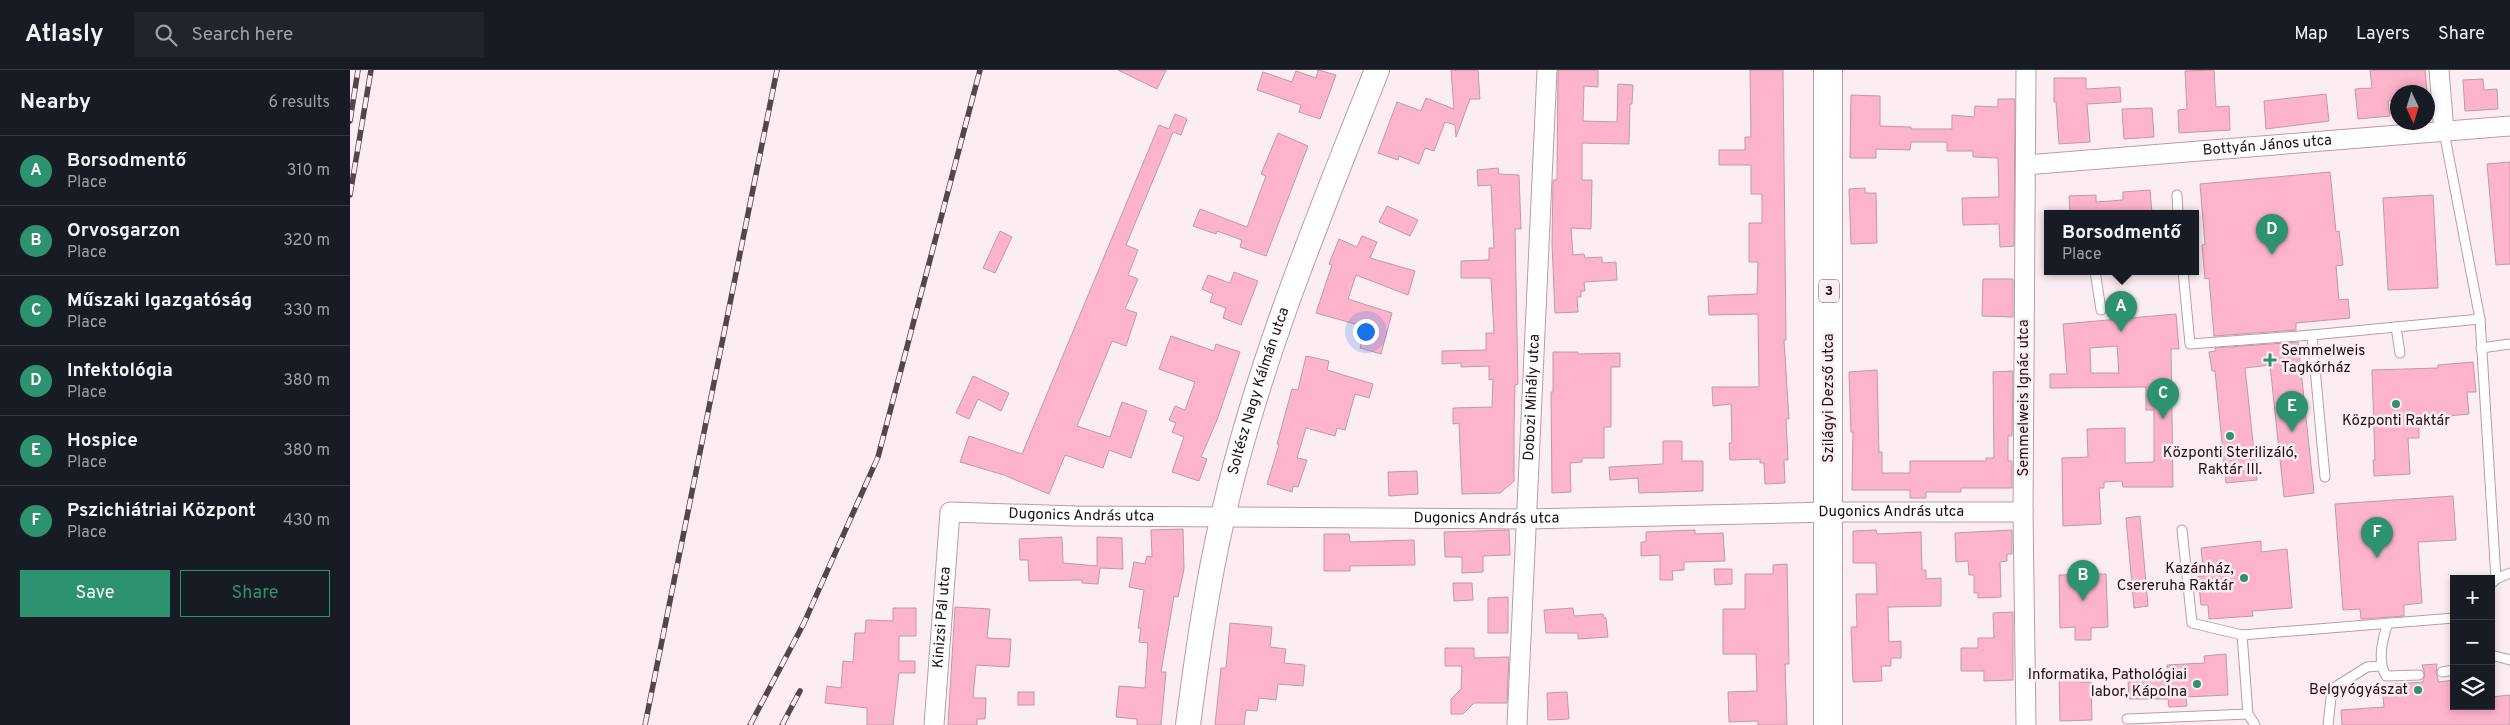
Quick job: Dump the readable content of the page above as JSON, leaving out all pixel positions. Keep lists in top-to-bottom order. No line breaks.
{"streets":{"main road":["3","Szilágyi Dezső utca"],"street":["Bottyán János utca","Soltész Nagy Kálmán utca","Dobozi Mihály utca","Semmelweis Ignác utca","Dugonics András utca","Kinizsi Pál utca"]},"crossings":[["Bottyán János utca","Semmelweis Ignác utca"],["Soltész Nagy Kálmán utca","Dugonics András utca"],["Dobozi Mihály utca","Dugonics András utca"],["Szilágyi Dezső utca","Dugonics András utca"],["Semmelweis Ignác utca","Dugonics András utca"],["Dugonics András utca","Kinizsi Pál utca"]],"places":{"health":["Semmelweis Tagkórház"],"other":["Központi Raktár","Központi Sterilizáló, Raktár III.","Kazánház, Csereruha Raktár","Informatika, Pathológiai labor, Kápolna","Belgyógyászat"]},"north":"bottom","page":{"header":"Atlasly","search":"Search here","nav":["Map","Layers","Share"],"heading":["Nearby","6 results"],"list":[{"mark":"A","name":"Borsodmentő","note":"Place","value":"310 m"},{"mark":"B","name":"Orvosgarzon","note":"Place","value":"320 m"},{"mark":"C","name":"Műszaki Igazgatóság","note":"Place","value":"330 m"},{"mark":"D","name":"Infektológia","note":"Place","value":"380 m"},{"mark":"E","name":"Hospice","note":"Place","value":"380 m"},{"mark":"F","name":"Pszichiátriai Központ","note":"Place","value":"430 m"}],"popup":["Borsodmentő","Place"],"pins":["D","A","C","E","F","B"],"buttons":["Save","Share"],"map_buttons":["+","−"]}}
